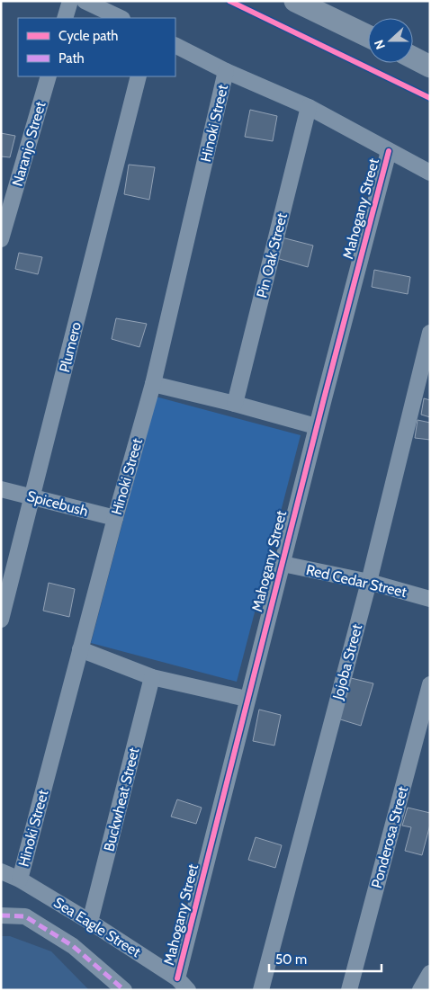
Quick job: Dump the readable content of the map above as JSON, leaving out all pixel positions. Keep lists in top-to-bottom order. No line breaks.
{"streets":{"street":["Hinoki Street","Naranjo Street","Mahogany Street","Pin Oak Street","Plumero","Spicebush","Red Cedar Street","Jojoba Street","Buckwheat Street","Ponderosa Street","Sea Eagle Street"]},"crossings":[["Hinoki Street","Spicebush"],["Hinoki Street","Sea Eagle Street"],["Mahogany Street","Red Cedar Street"],["Mahogany Street","Sea Eagle Street"],["Plumero","Spicebush"],["Red Cedar Street","Jojoba Street"],["Buckwheat Street","Sea Eagle Street"]],"legend":["Cycle path","Path"],"scale_bar":"50 m","north":"left"}
